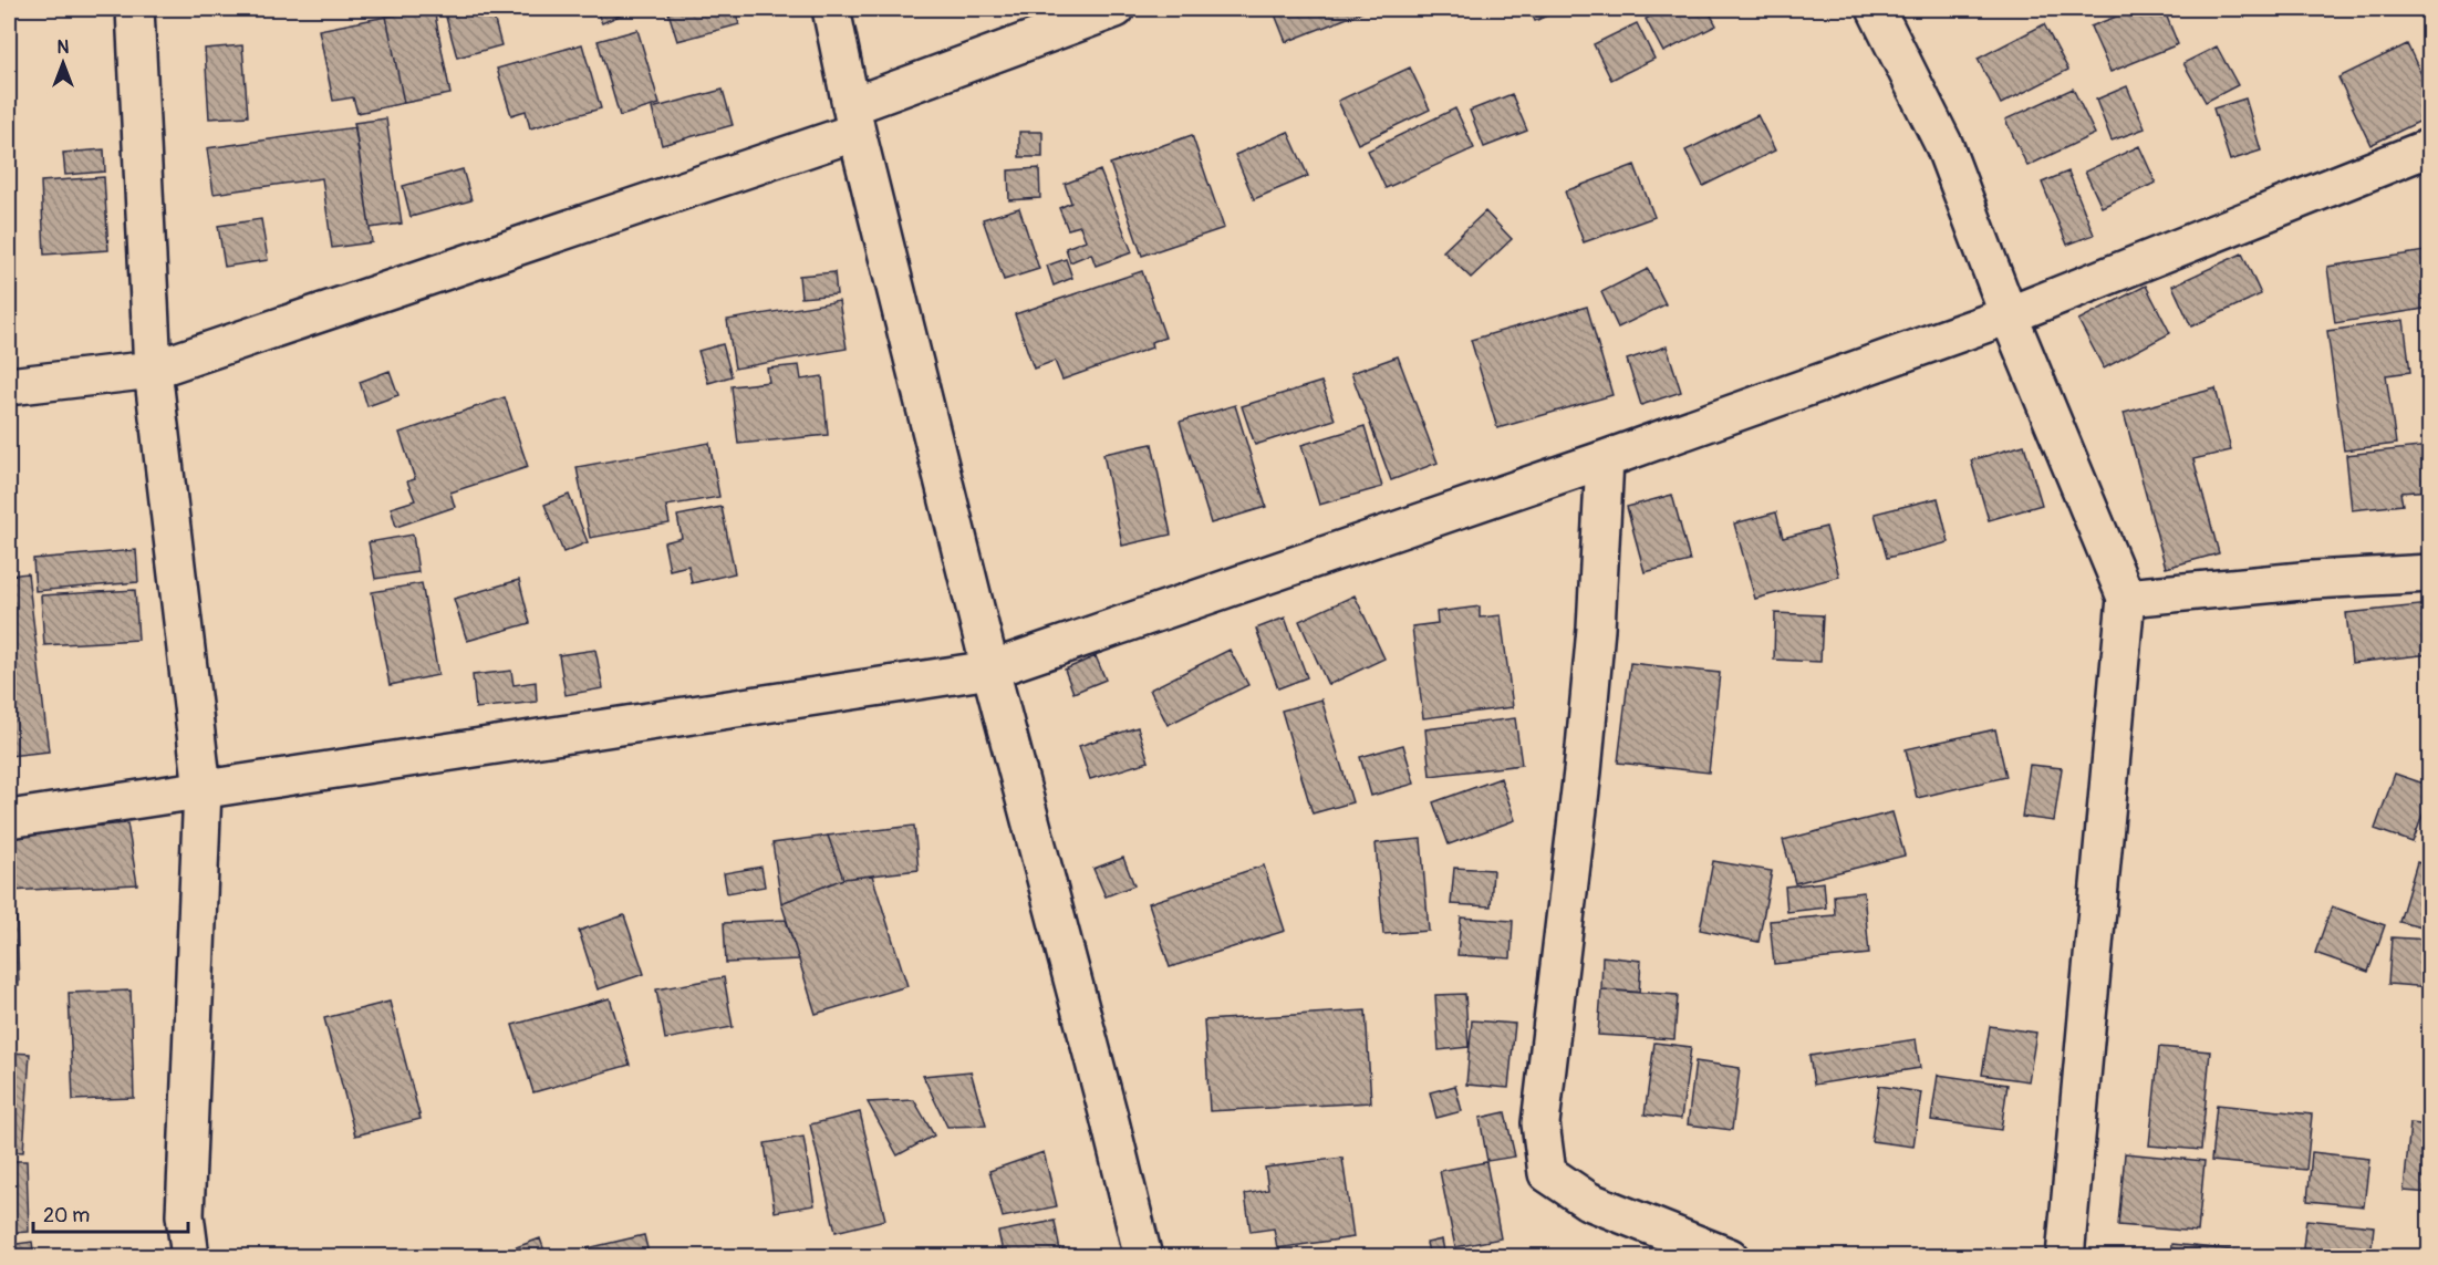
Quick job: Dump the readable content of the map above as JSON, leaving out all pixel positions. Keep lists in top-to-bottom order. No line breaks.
{"scale_bar":"20 m","north":"top"}
